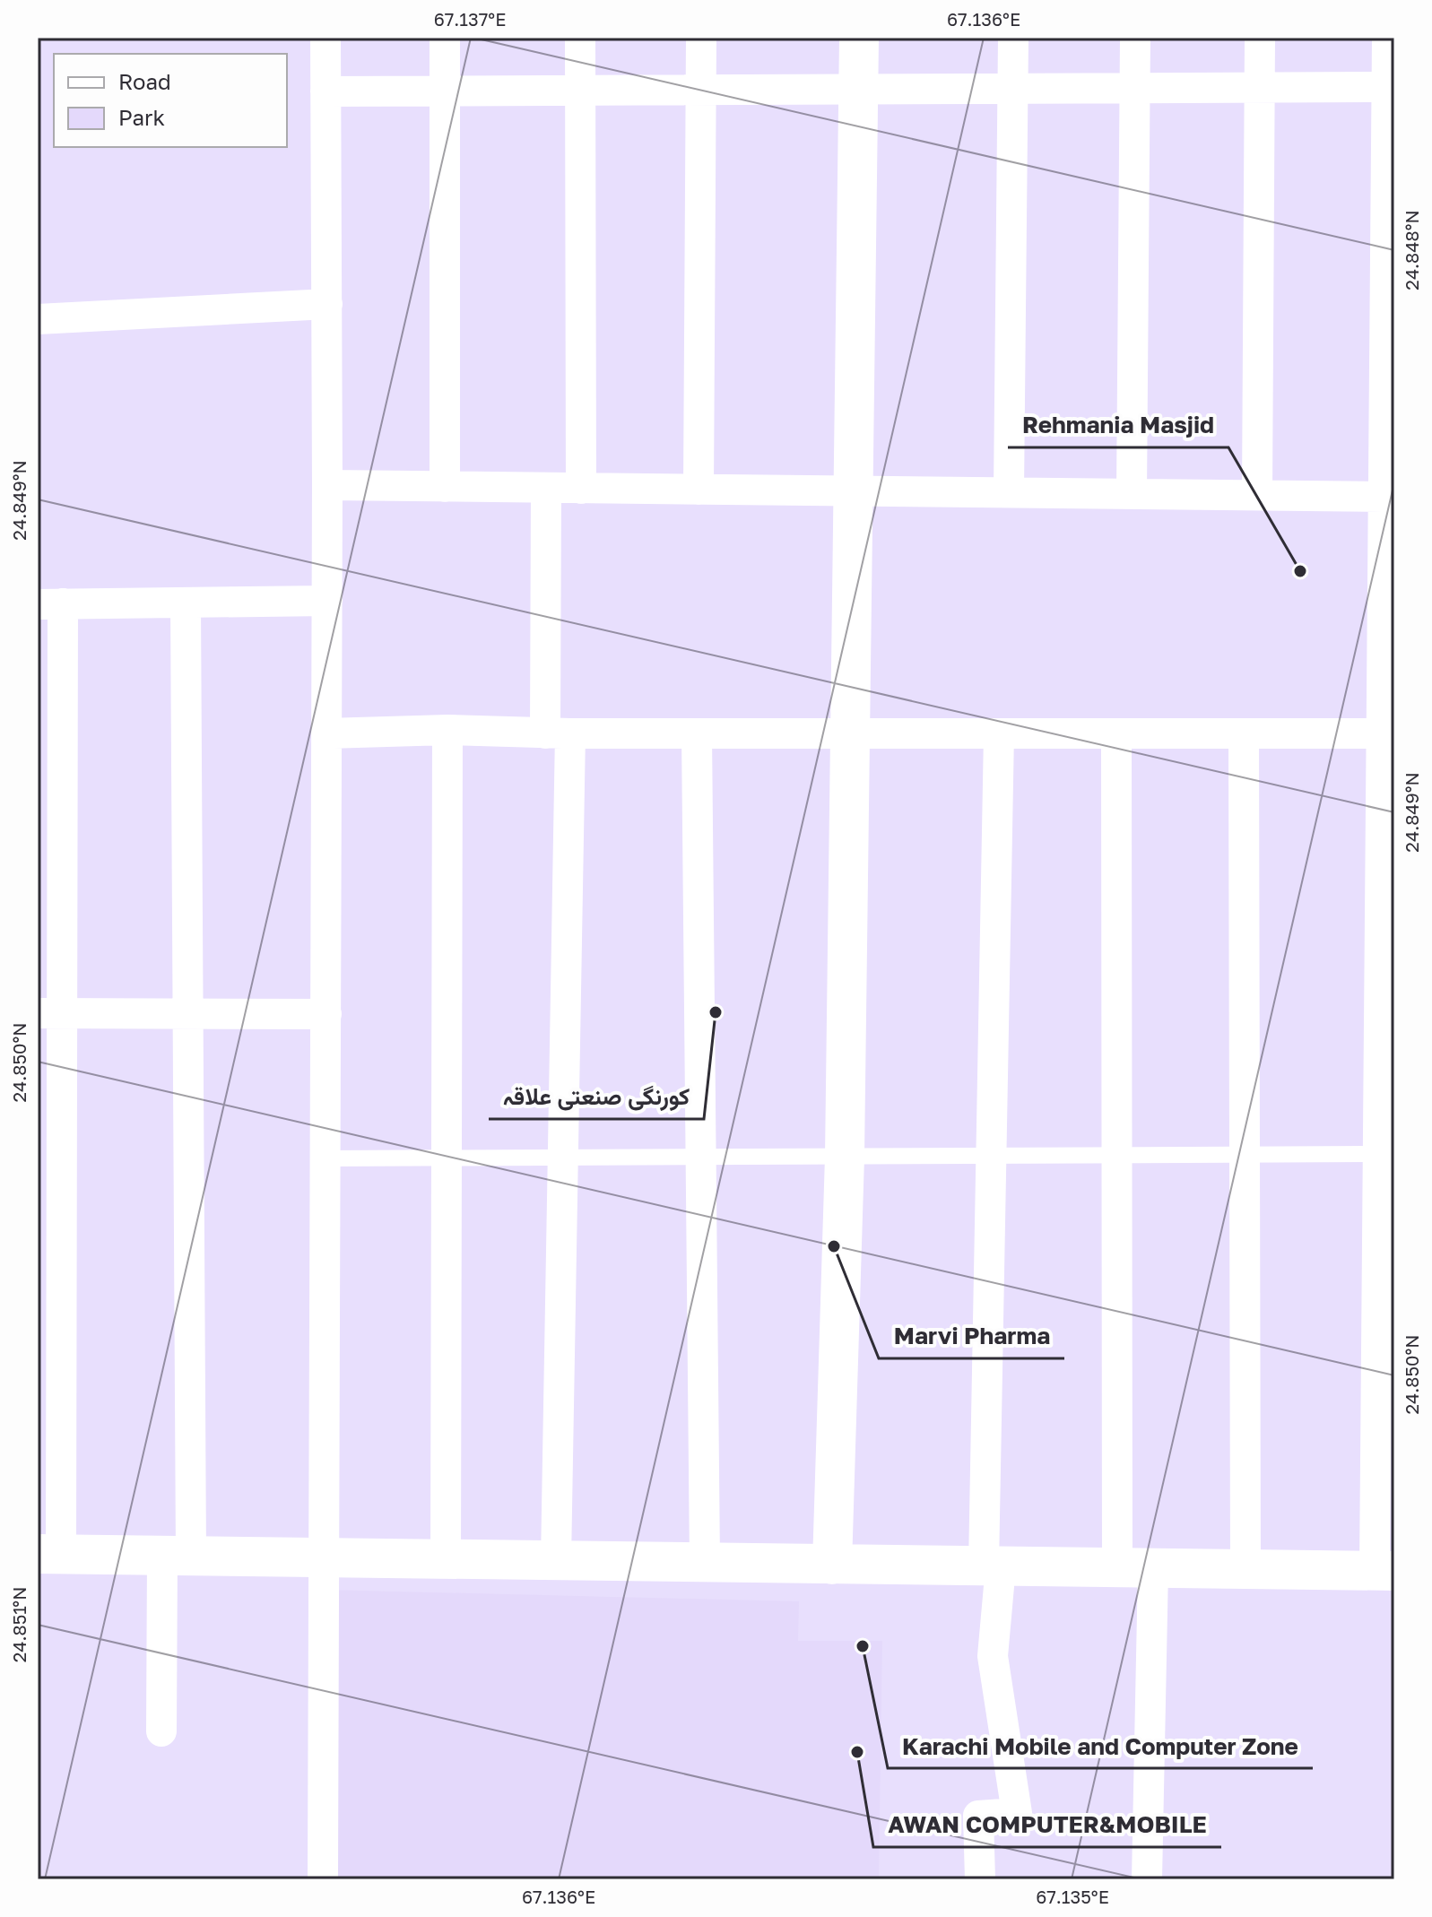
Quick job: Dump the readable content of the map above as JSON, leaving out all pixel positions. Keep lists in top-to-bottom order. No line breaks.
{"places":["Rehmania Masjid","کورنگی صنعتی علاقہ","Marvi Pharma","Karachi Mobile and Computer Zone","AWAN COMPUTER&MOBILE"],"legend":["Road","Park"],"coordinates":["67.137°E","67.136°E","24.848°N","24.849°N","24.850°N","24.851°N","67.135°E"]}
